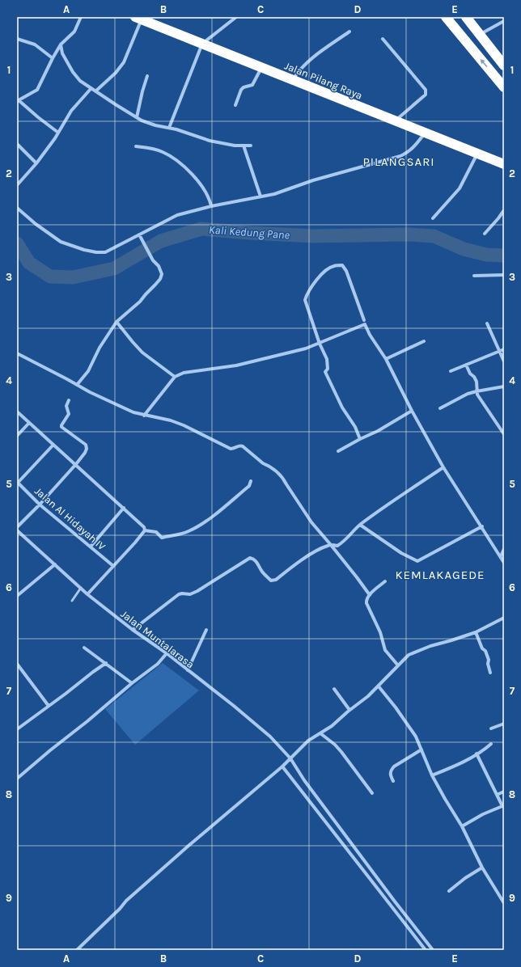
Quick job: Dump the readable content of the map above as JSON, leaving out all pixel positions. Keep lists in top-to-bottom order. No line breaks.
{"streets":{"highway":["Jalan Pilang Raya"],"street":["Jalan Al Hidayah IV","Jalan Muntalarasa"]},"districts":["PILANGSARI","KEMLAKAGEDE"],"water":["Kali Kedung Pane"],"grid":{"columns":["A","B","C","D","E"],"rows":["1","2","3","4","5","6","7","8","9"]}}
